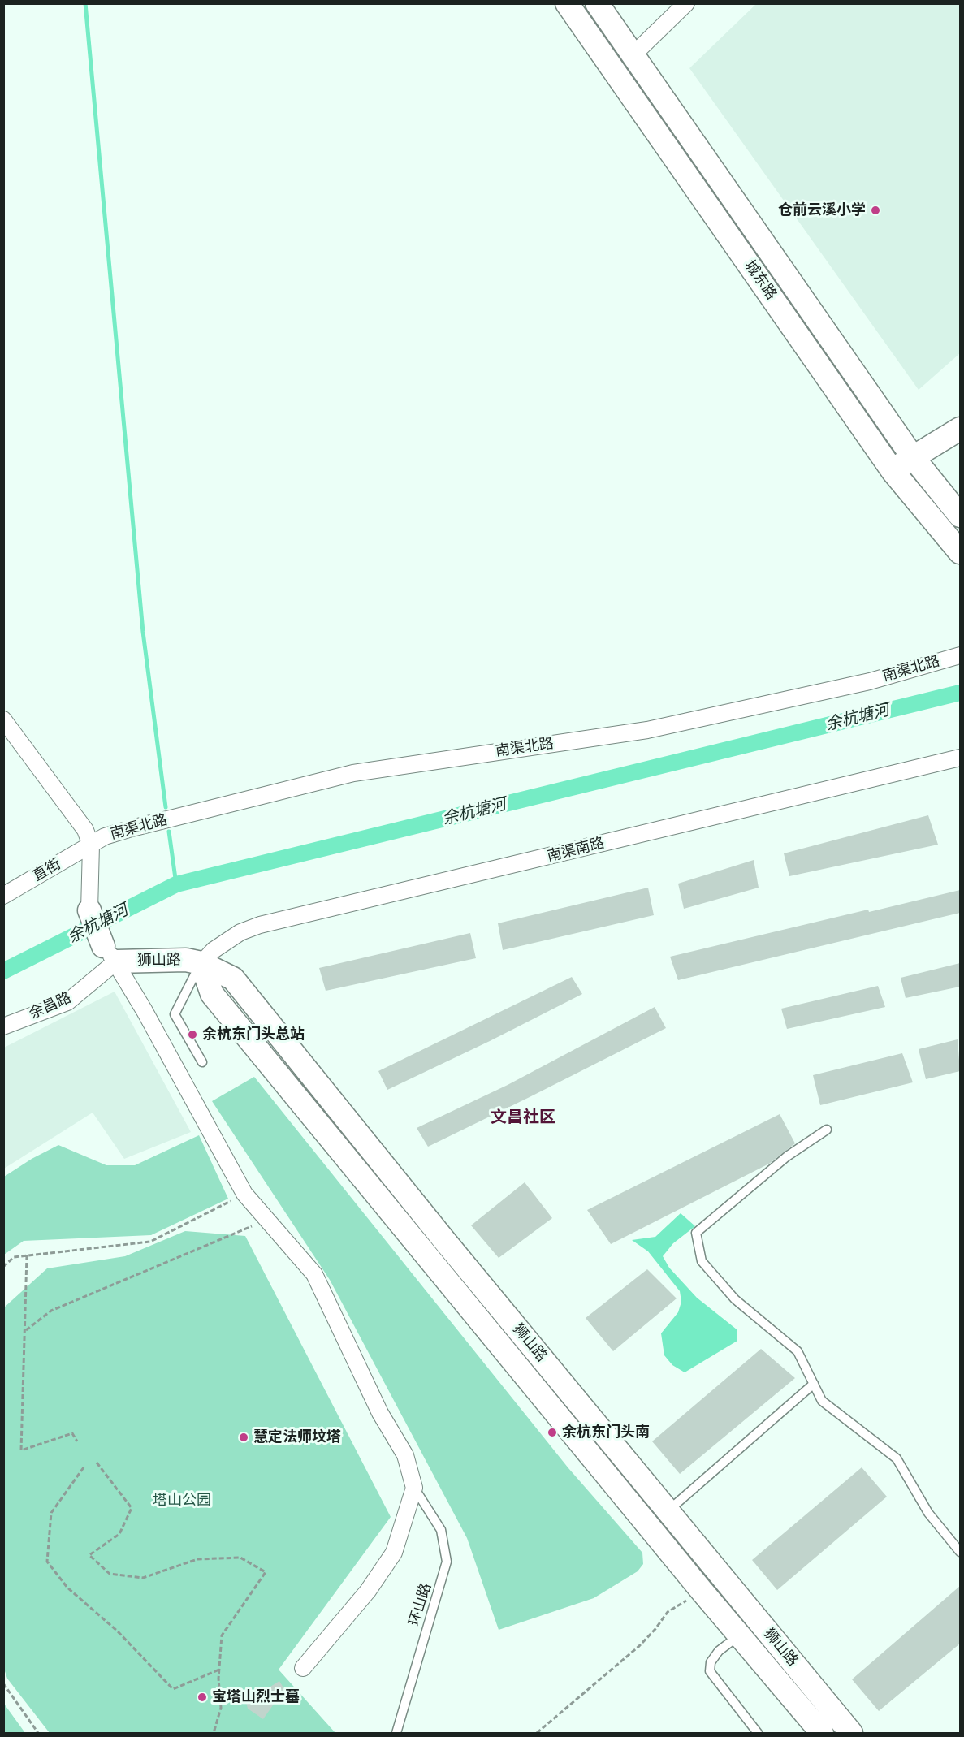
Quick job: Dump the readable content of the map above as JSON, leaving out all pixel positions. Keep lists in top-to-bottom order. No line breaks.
{"streets":{"main road":["城东路","狮山路"],"street":["南渠北路","南渠南路","直街","余昌路"],"lane":["环山路"]},"crossings":[["南渠北路","直街"],["南渠南路","狮山路"],["狮山路","余昌路"]],"districts":["文昌社区"],"water":["余杭塘河"],"parks":["塔山公园"],"places":["仓前云溪小学","余杭东门头总站","余杭东门头南","慧定法师坟塔","宝塔山烈士墓"]}
